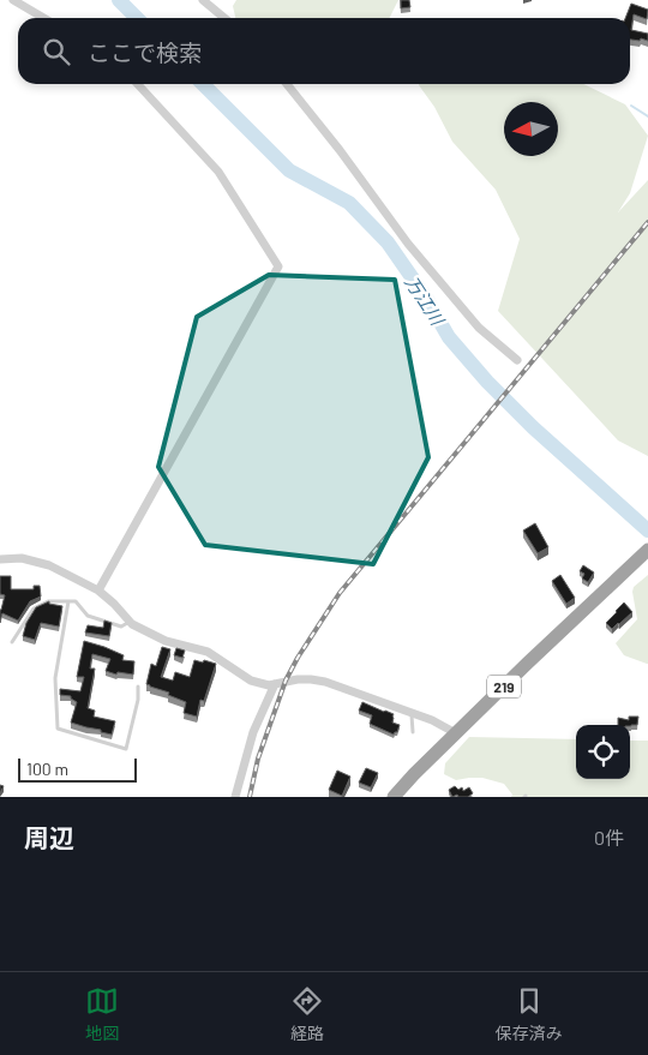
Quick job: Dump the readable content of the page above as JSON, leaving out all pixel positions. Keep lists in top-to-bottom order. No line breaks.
{"streets":{"highway":["219"]},"water":["万江川"],"scale_bar":"100 m","north":"left","page":{"search":"ここで検索","scale":"100 m","heading":["周辺","0件"],"nav":["地図","経路","保存済み"]}}
